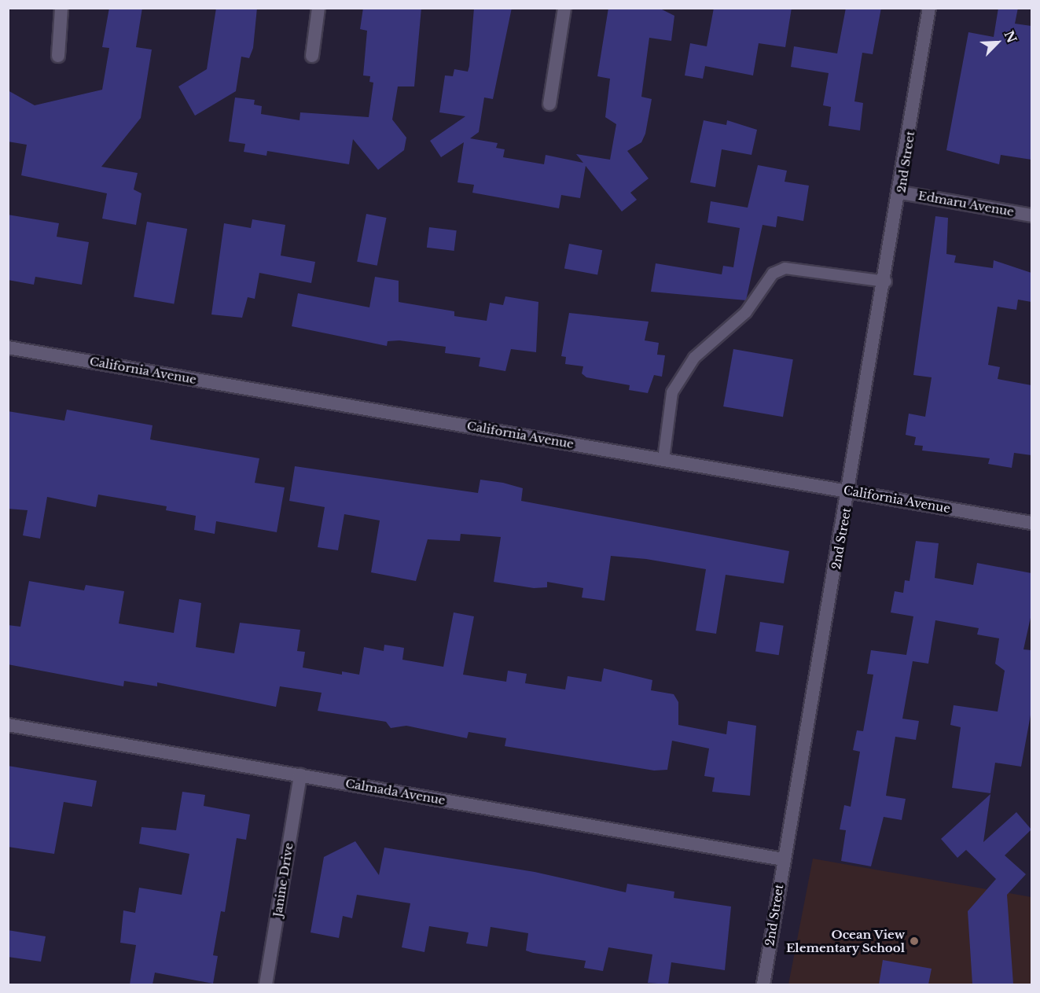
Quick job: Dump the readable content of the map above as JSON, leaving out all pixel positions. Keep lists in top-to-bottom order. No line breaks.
{"streets":{"street":["2nd Street","Edmaru Avenue","California Avenue","Calmada Avenue","Janine Drive"]},"crossings":[["2nd Street","Edmaru Avenue"],["2nd Street","California Avenue"],["2nd Street","Calmada Avenue"],["Calmada Avenue","Janine Drive"]],"places":["Ocean View Elementary School"],"north":"top right"}
